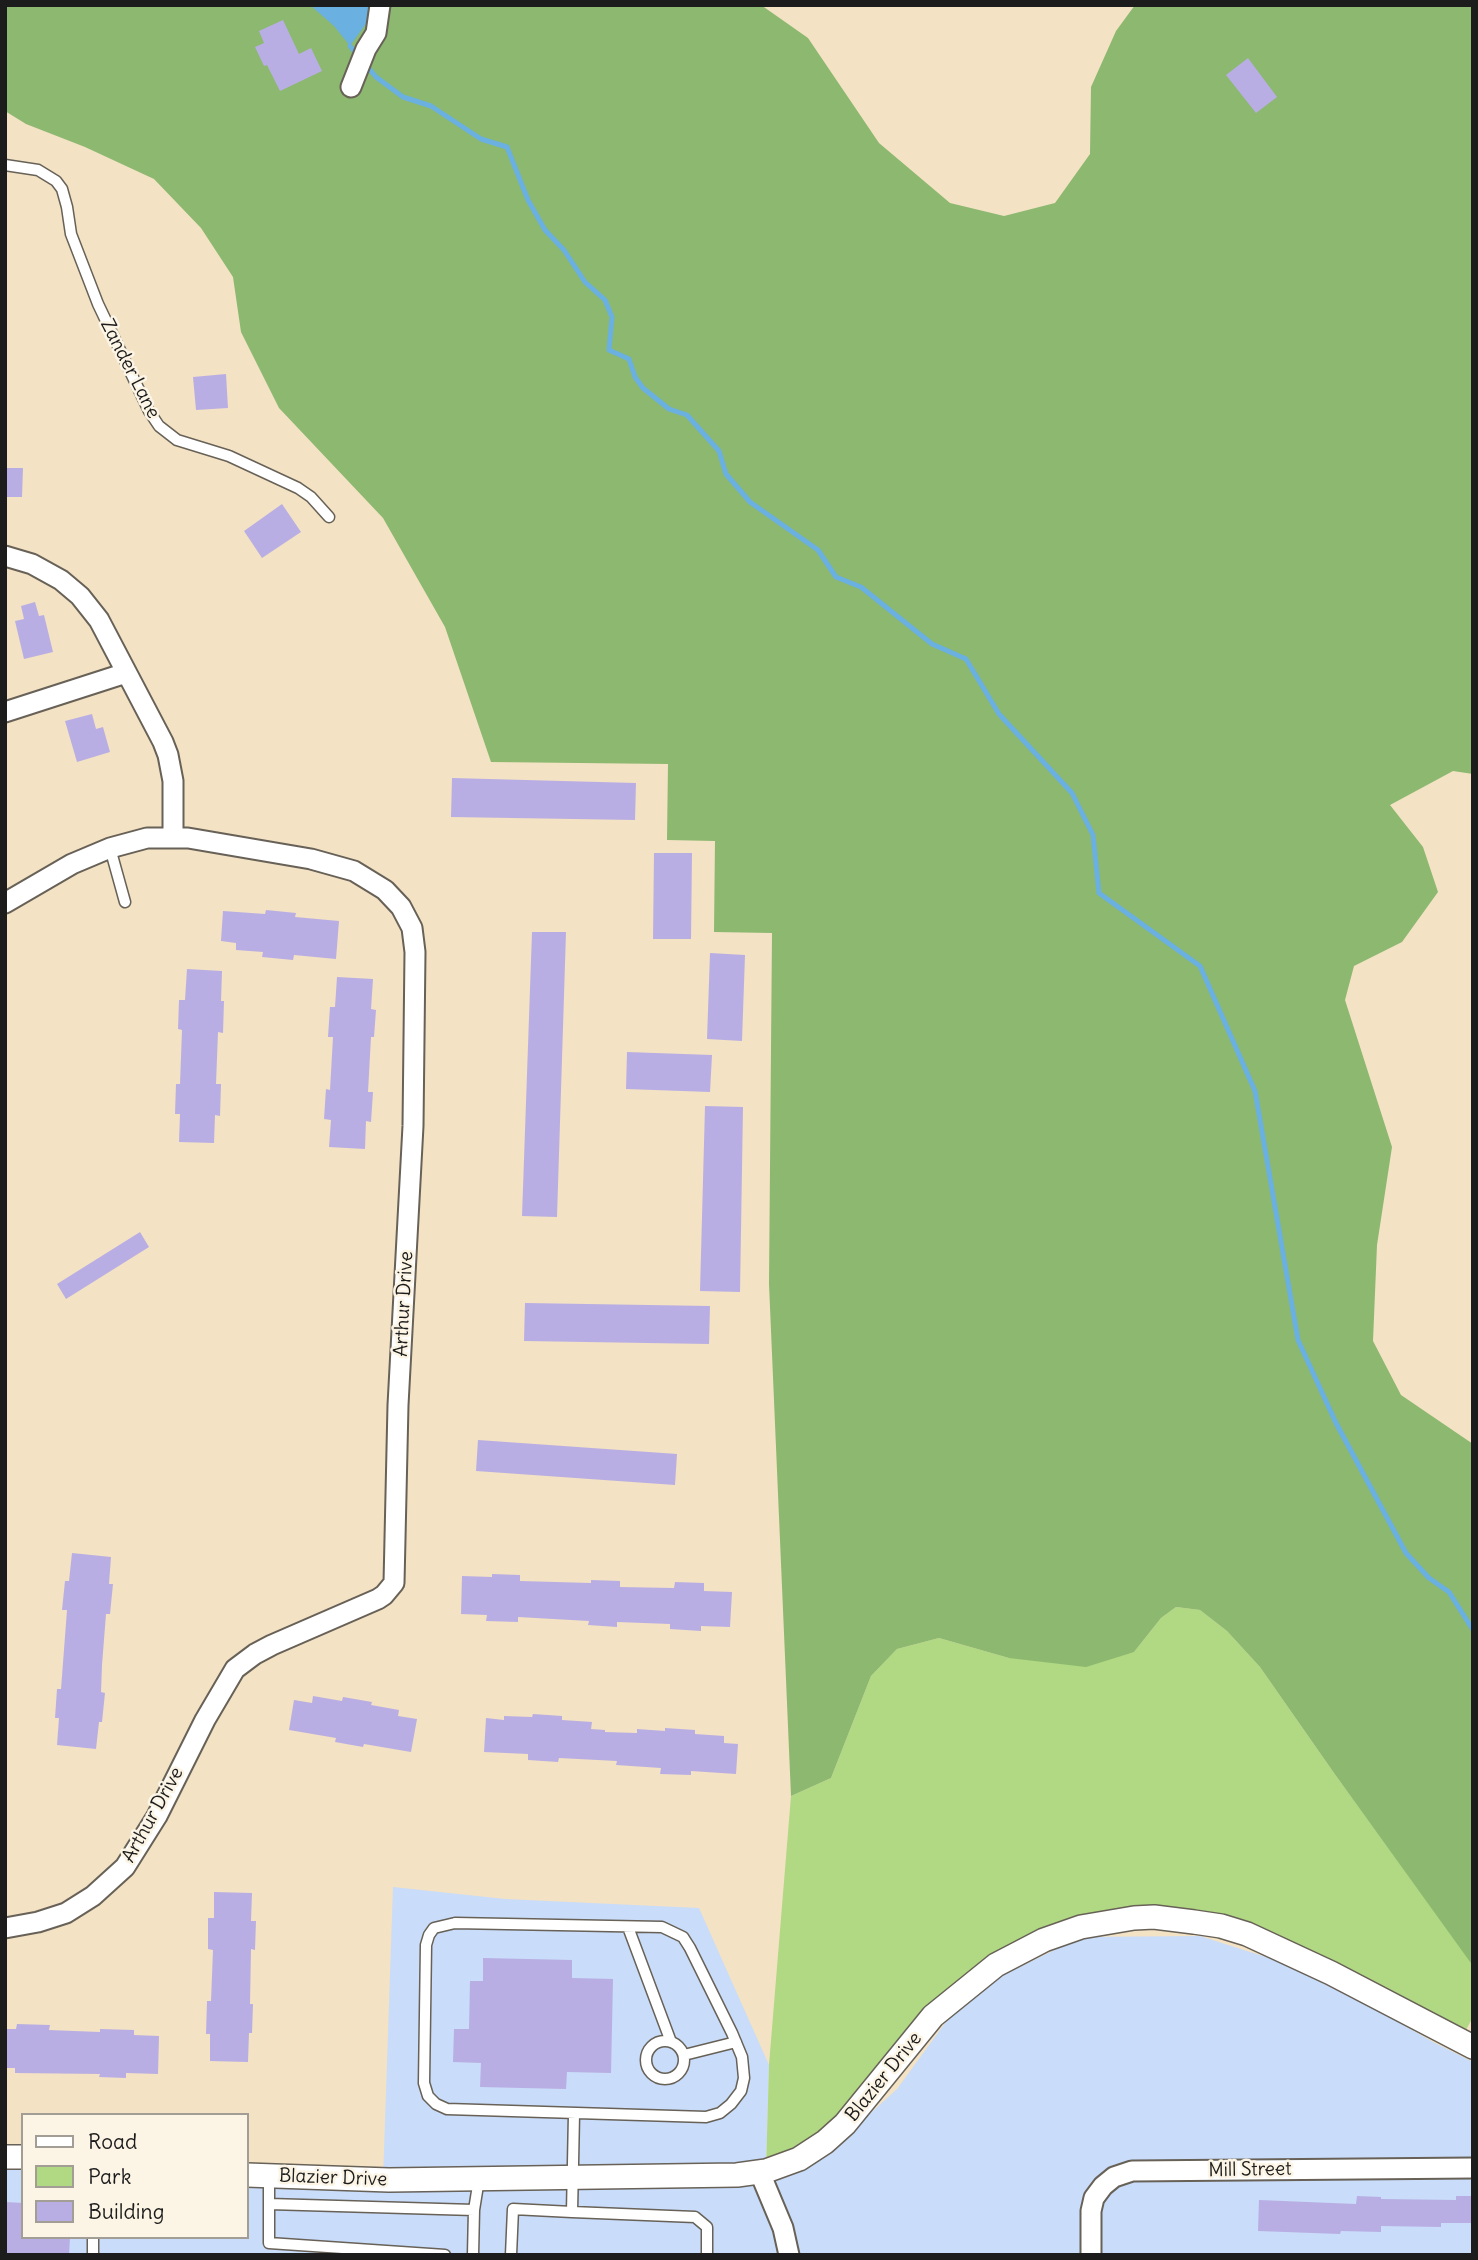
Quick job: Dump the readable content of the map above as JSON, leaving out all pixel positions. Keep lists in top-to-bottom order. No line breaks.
{"streets":{"street":["Arthur Drive","Blazier Drive","Mill Street"],"lane":["Zander Lane"]},"legend":["Road","Park","Building"]}
